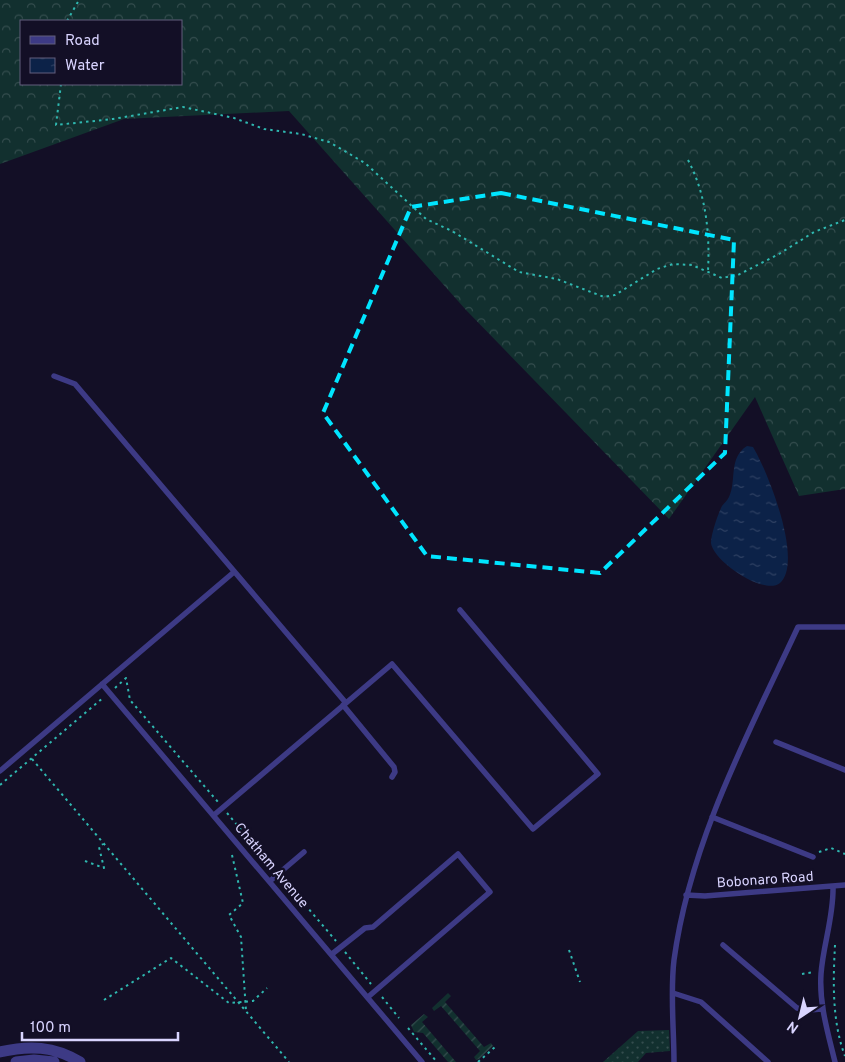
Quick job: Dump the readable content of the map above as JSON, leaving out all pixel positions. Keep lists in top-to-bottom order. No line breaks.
{"streets":{"lane":["Chatham Avenue","Bobonaro Road"]},"legend":["Road","Water"],"scale_bar":"100 m","north":"bottom left"}
